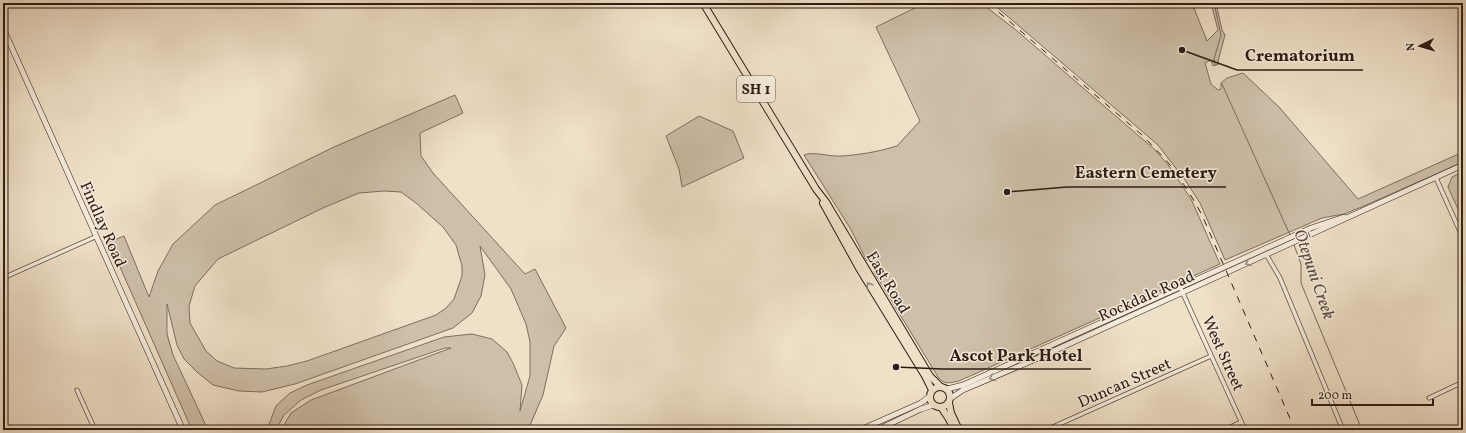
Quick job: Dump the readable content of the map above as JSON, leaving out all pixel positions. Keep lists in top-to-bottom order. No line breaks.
{"streets":{"highway":["SH 1","East Road"],"main road":["Findlay Road","Rockdale Road"],"street":["West Street","Duncan Street"]},"crossings":[["SH 1","East Road"],["SH 1","Rockdale Road"],["East Road","Rockdale Road"],["Rockdale Road","West Street"],["West Street","Duncan Street"]],"water":["Ōtepuni Creek"],"places":["Crematorium","Eastern Cemetery","Ascot Park Hotel"],"scale_bar":"200 m","north":"left"}
